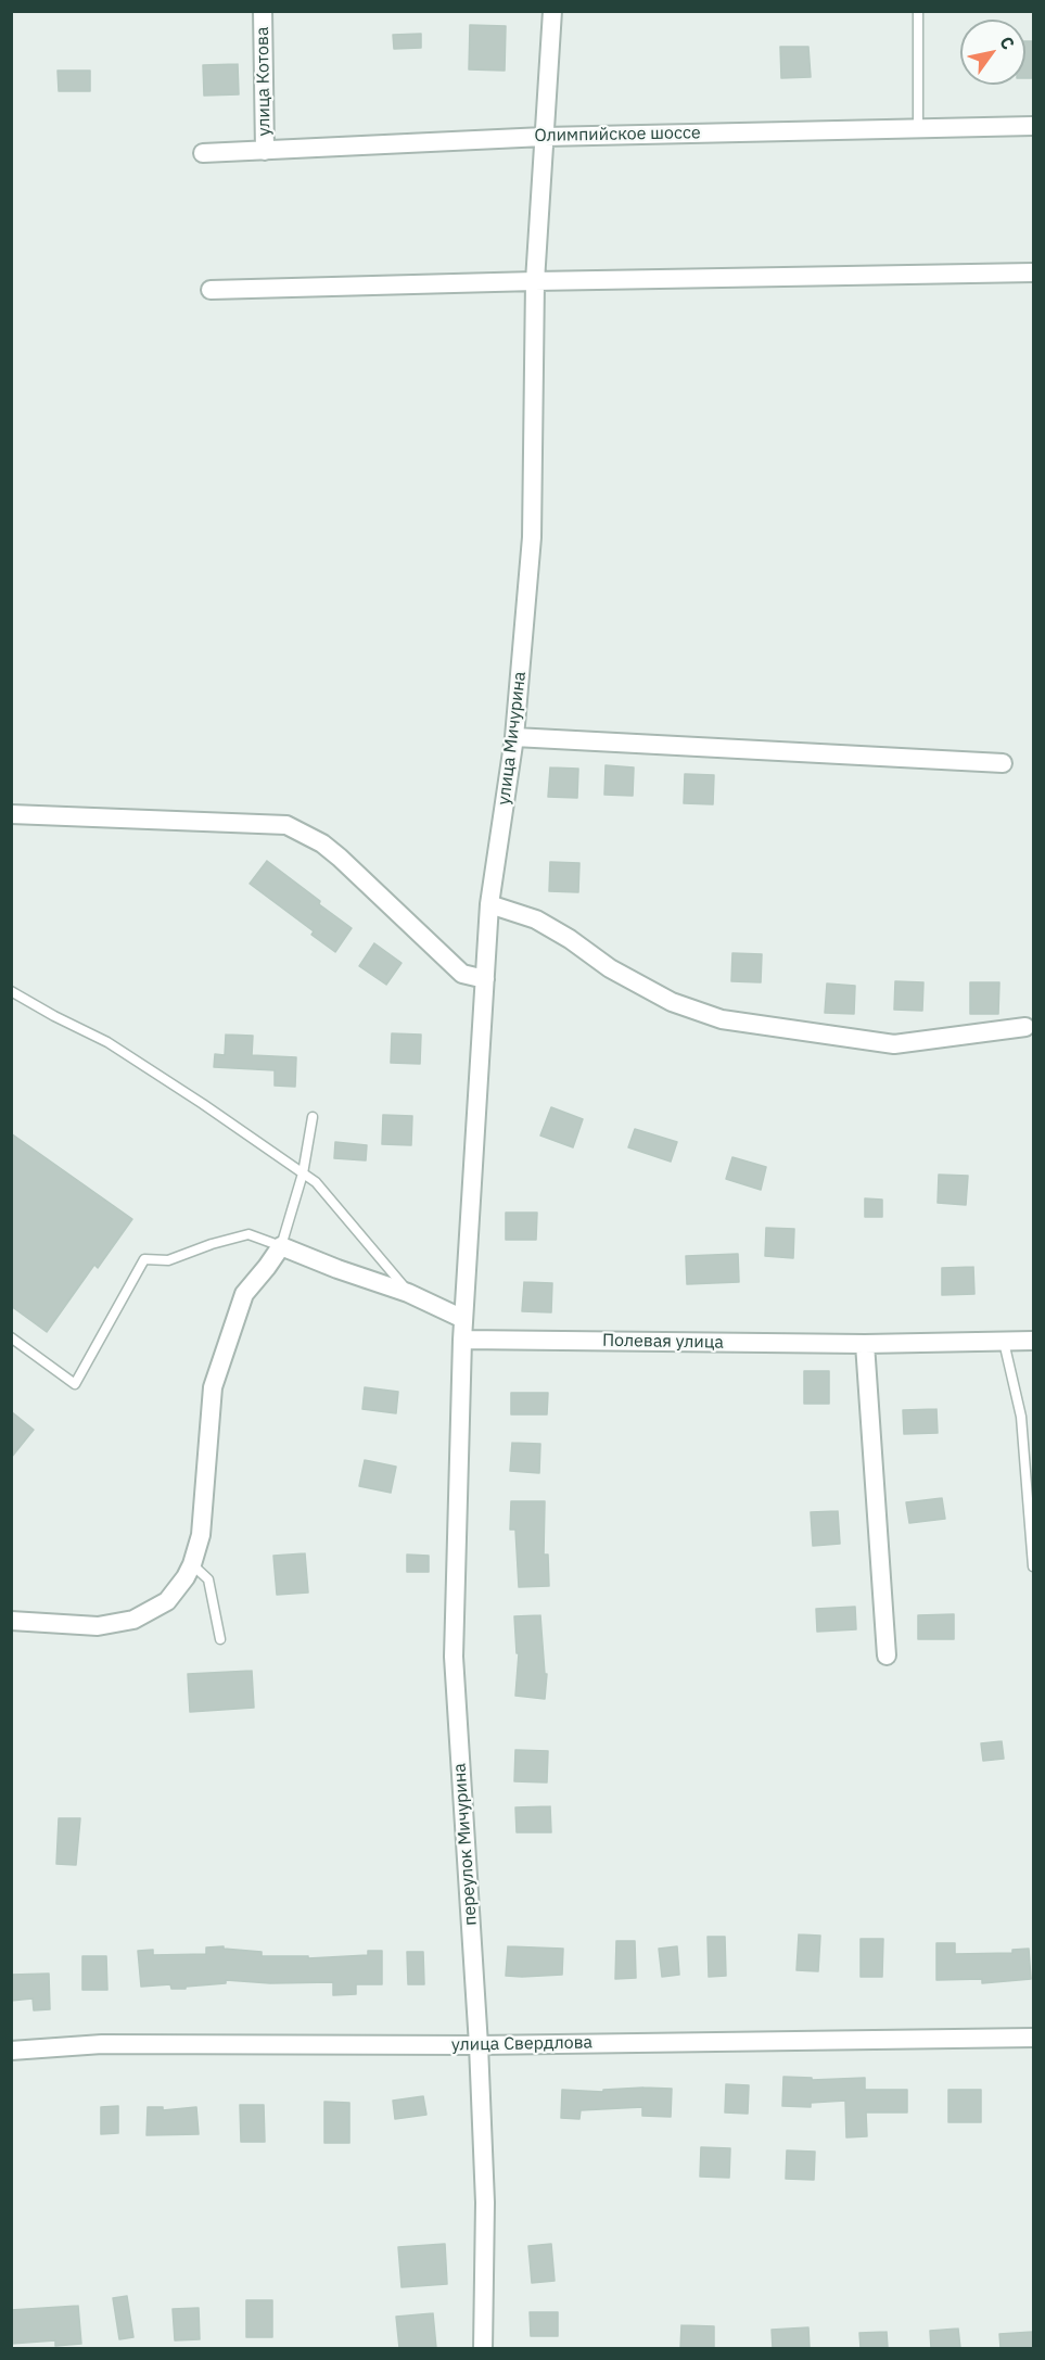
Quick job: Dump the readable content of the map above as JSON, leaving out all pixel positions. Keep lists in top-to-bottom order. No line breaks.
{"streets":{"street":["улица Котова","Олимпийское шоссе","улица Мичурина","Полевая улица","переулок Мичурина","улица Свердлова"]},"crossings":[["улица Котова","Олимпийское шоссе"],["Олимпийское шоссе","улица Мичурина"],["улица Мичурина","Полевая улица"],["улица Мичурина","переулок Мичурина"],["Полевая улица","переулок Мичурина"],["переулок Мичурина","улица Свердлова"]],"north":"top right"}
